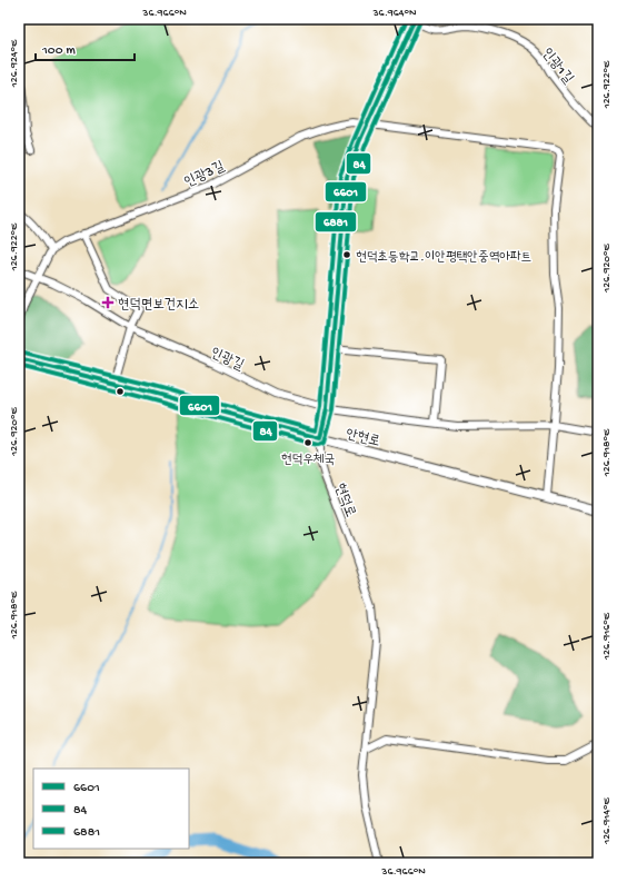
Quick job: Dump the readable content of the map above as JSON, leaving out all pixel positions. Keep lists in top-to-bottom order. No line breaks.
{"streets":{"main road":["안현로"],"street":["인광1길","인광3길","인광길","현덕로"]},"crossings":[["인광1길","현덕로"],["인광3길","인광길"],["인광3길","현덕로"],["인광길","현덕로"],["안현로","현덕로"]],"places":{"other":["현덕초등학교.이안평택안중역아파트","현덕우체국"],"health":["현덕면보건지소"]},"lines":["transit line 6601","transit line 6881","transit line 84"],"legend":["6601","84","6881"],"scale_bar":"100 m","coordinates":["36.966°N","36.964°N","126.924°E","126.922°E","126.920°E","126.918°E","126.916°E","126.914°E"]}
